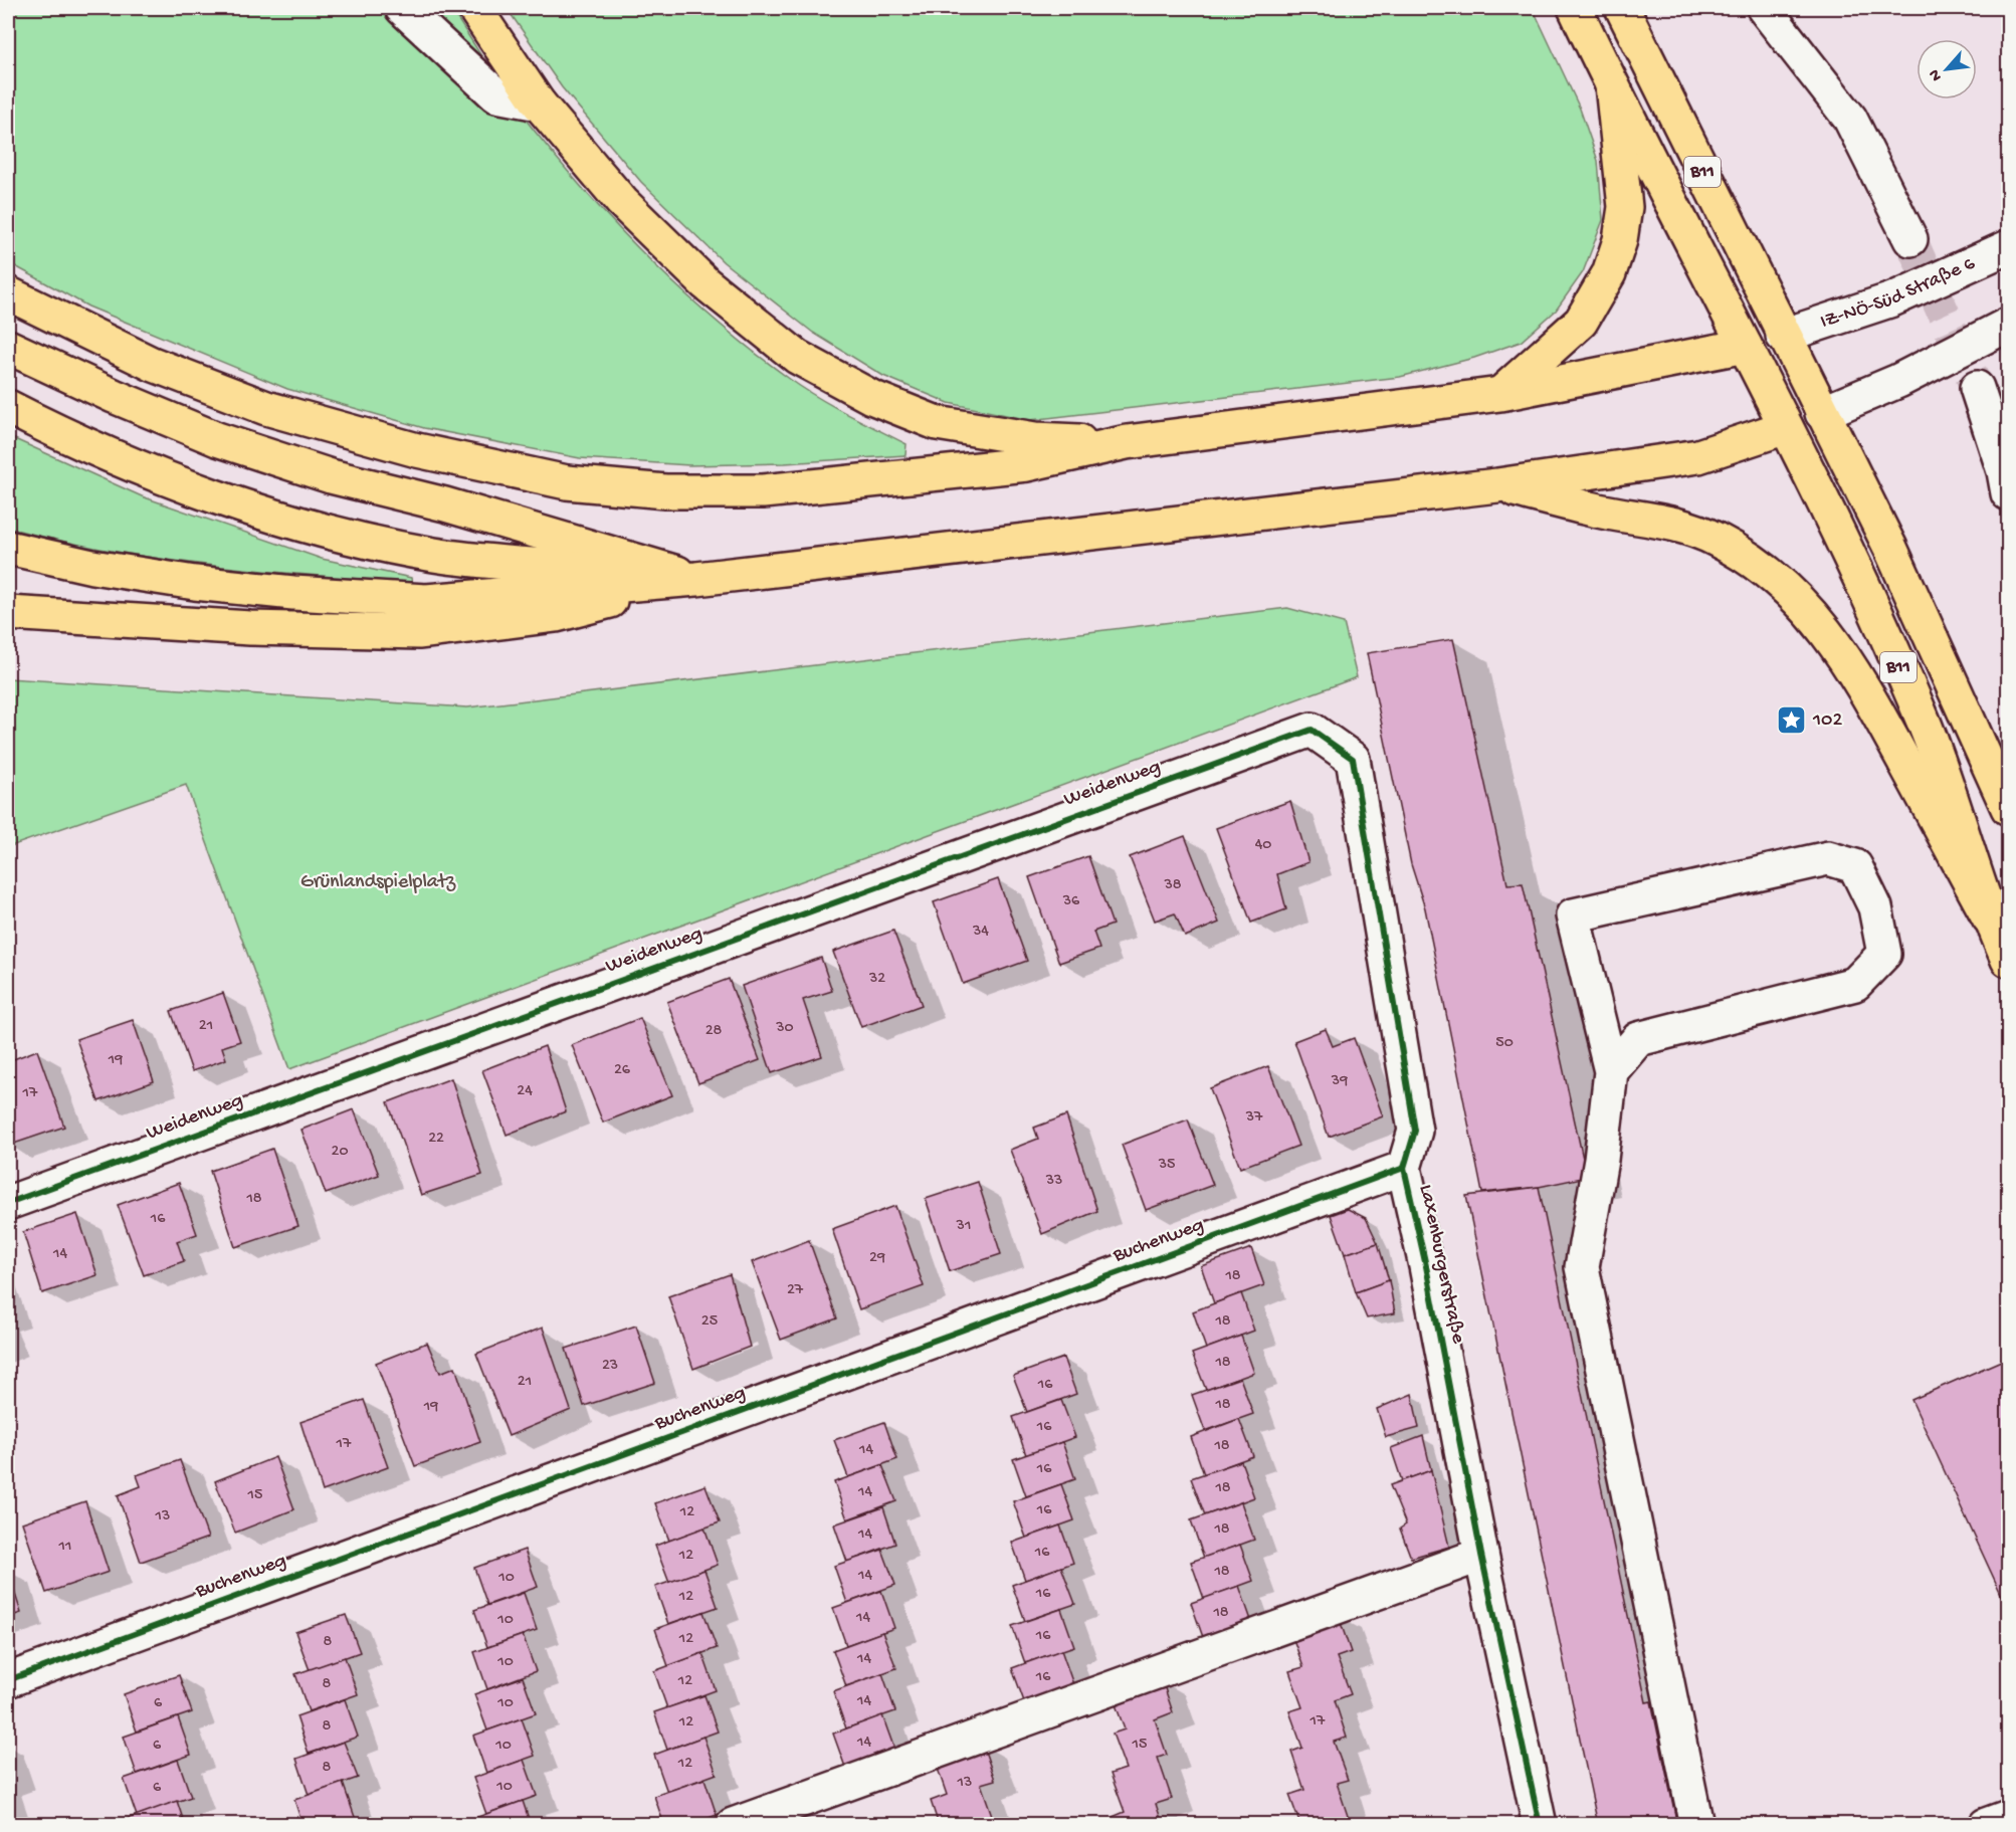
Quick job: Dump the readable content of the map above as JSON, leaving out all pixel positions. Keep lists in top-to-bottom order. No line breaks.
{"streets":{"main road":["B11"],"street":["IZ-NÖ-Süd Straße 6","Weidenweg","Buchenweg","Laxenburgerstraße"]},"crossings":[["B11","IZ-NÖ-Süd Straße 6"],["Weidenweg","Laxenburgerstraße"],["Buchenweg","Laxenburgerstraße"]],"parks":["Grünlandspielplatz"],"places":{"place":["102"]},"house_numbers":["40","38","36","34","32","21","30","28","50","19","26","39","24","17","37","22","20","35","33","18","16","31","14","29","18","27","25","18","18","23","21","16","18","19","16","17","18","14","16","18","14","15","16","12","13","18","14","11","16","12","18","14","10","16","12","18","14","10","16","12","8","14","10","16","12","8","14","6","10","17","12","8","14","15","6","10","12","8","13","10","6"],"north":"bottom left"}
